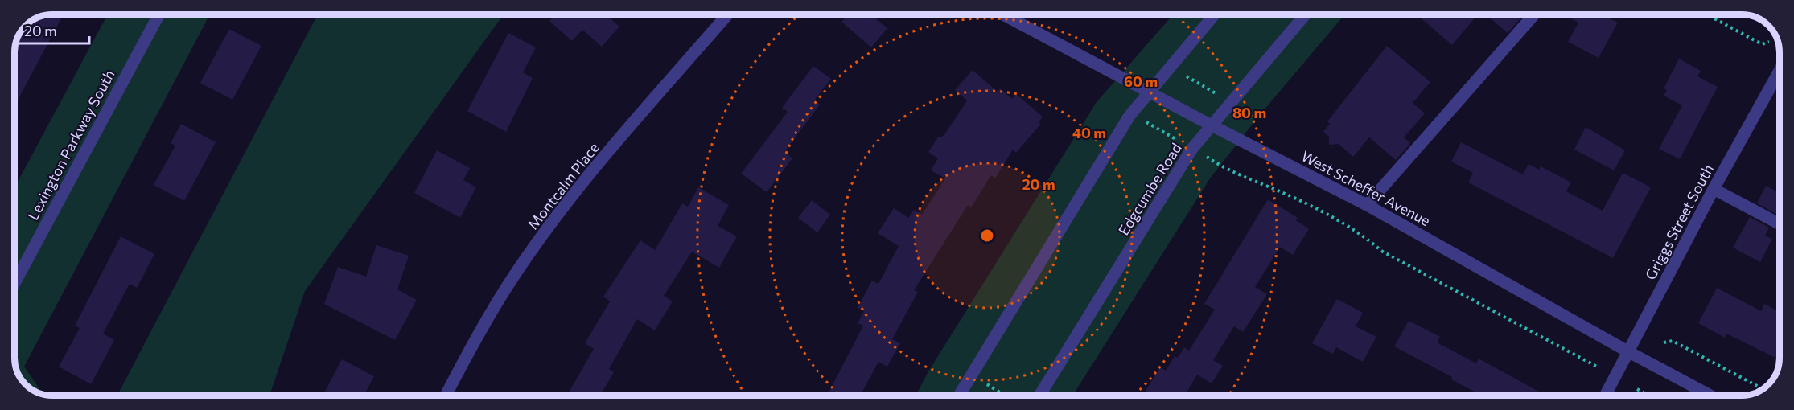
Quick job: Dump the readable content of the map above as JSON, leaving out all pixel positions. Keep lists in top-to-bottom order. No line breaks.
{"streets":{"street":["Lexington Parkway South","Montcalm Place","West Scheffer Avenue","Edgcumbe Road","Griggs Street South"]},"crossings":[["West Scheffer Avenue","Edgcumbe Road"],["West Scheffer Avenue","Griggs Street South"]],"scale_bar":"20 m","rings":["60 m","80 m","40 m","20 m"]}
